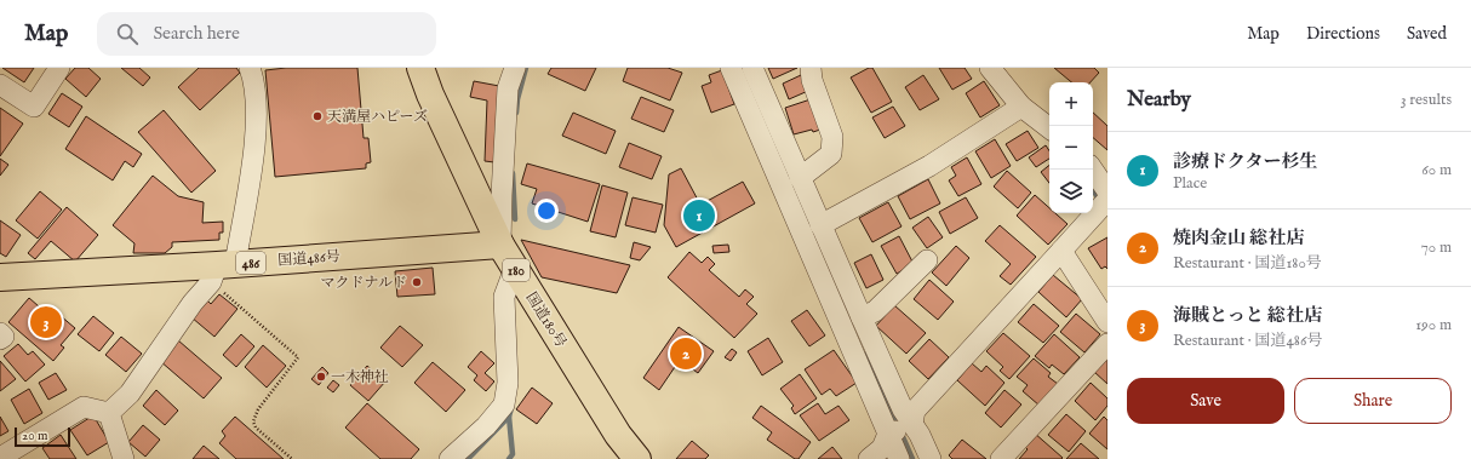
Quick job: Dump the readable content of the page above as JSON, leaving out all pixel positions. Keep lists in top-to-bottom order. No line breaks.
{"streets":{"highway":["国道486号","486","180","国道180号"]},"crossings":[["国道486号","国道180号"]],"places":["天満屋ハピーズ","マクドナルド","一木神社"],"scale_bar":"20 m","page":{"header":"Map","search":"Search here","nav":["Map","Directions","Saved"],"heading":["Nearby","3 results"],"map_buttons":["+","−"],"list":[{"mark":"1","name":"診療ドクター杉生","note":"Place","value":"60 m"},{"mark":"2","name":"焼肉金山 総社店","note":"Restaurant · 国道180号","value":"70 m"},{"mark":"3","name":"海賊とっと 総社店","note":"Restaurant · 国道486号","value":"190 m"}],"pins":["1","3","2"],"buttons":["Save","Share"],"scale":"20 m"}}
